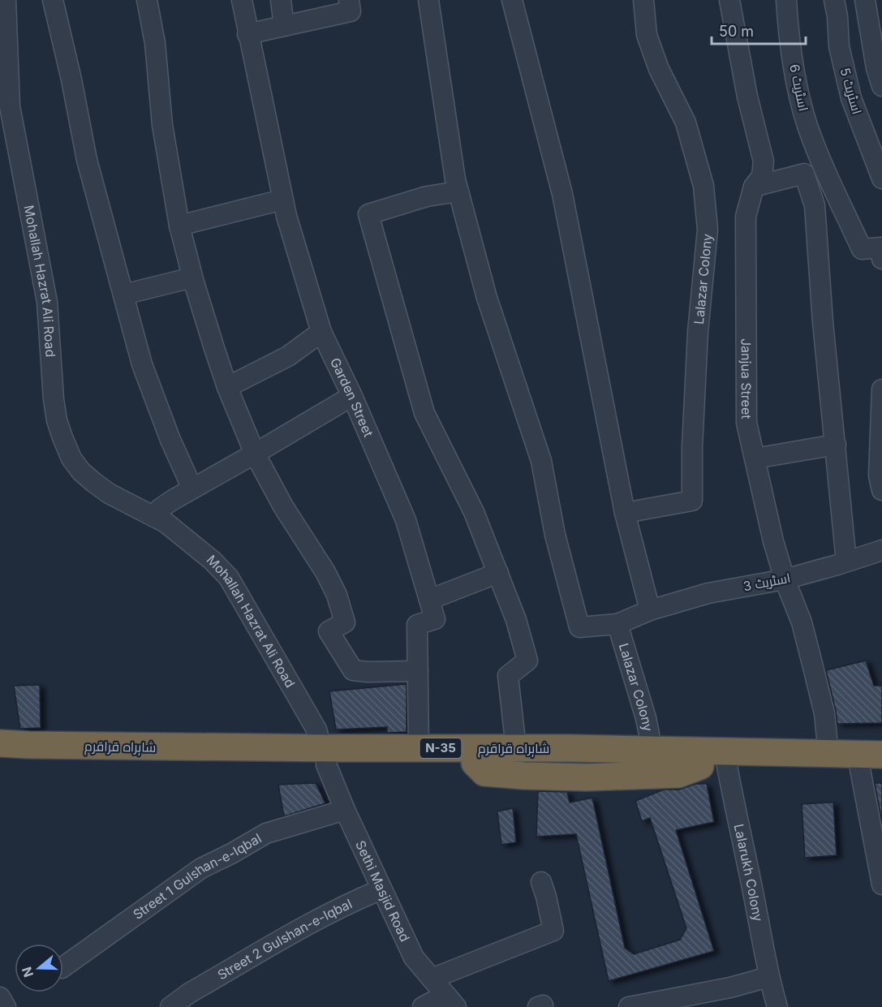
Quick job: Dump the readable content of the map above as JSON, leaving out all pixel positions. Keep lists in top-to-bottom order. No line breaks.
{"streets":{"highway":["شاہراہ قراقرم","N-35"],"street":["اسٹریٹ 6","اسٹریٹ 5","Lalazar Colony","Mohallah Hazrat Ali Road","Janjua Street","Garden Street","اسٹریٹ 3","Lalarukh Colony","Street 1 Gulshan-e-Iqbal","Sethi Masjid Road","Street 2 Gulshan-e-Iqbal"]},"crossings":[["Lalazar Colony","اسٹریٹ 3"],["Lalazar Colony","شاہراہ قراقرم"],["Mohallah Hazrat Ali Road","شاہراہ قراقرم"],["Mohallah Hazrat Ali Road","Sethi Masjid Road"],["Janjua Street","اسٹریٹ 3"],["Janjua Street","شاہراہ قراقرم"],["Garden Street","شاہراہ قراقرم"],["شاہراہ قراقرم","Lalarukh Colony"],["شاہراہ قراقرم","Sethi Masjid Road"],["Street 1 Gulshan-e-Iqbal","Sethi Masjid Road"],["Sethi Masjid Road","Street 2 Gulshan-e-Iqbal"]],"scale_bar":"50 m","north":"left"}
